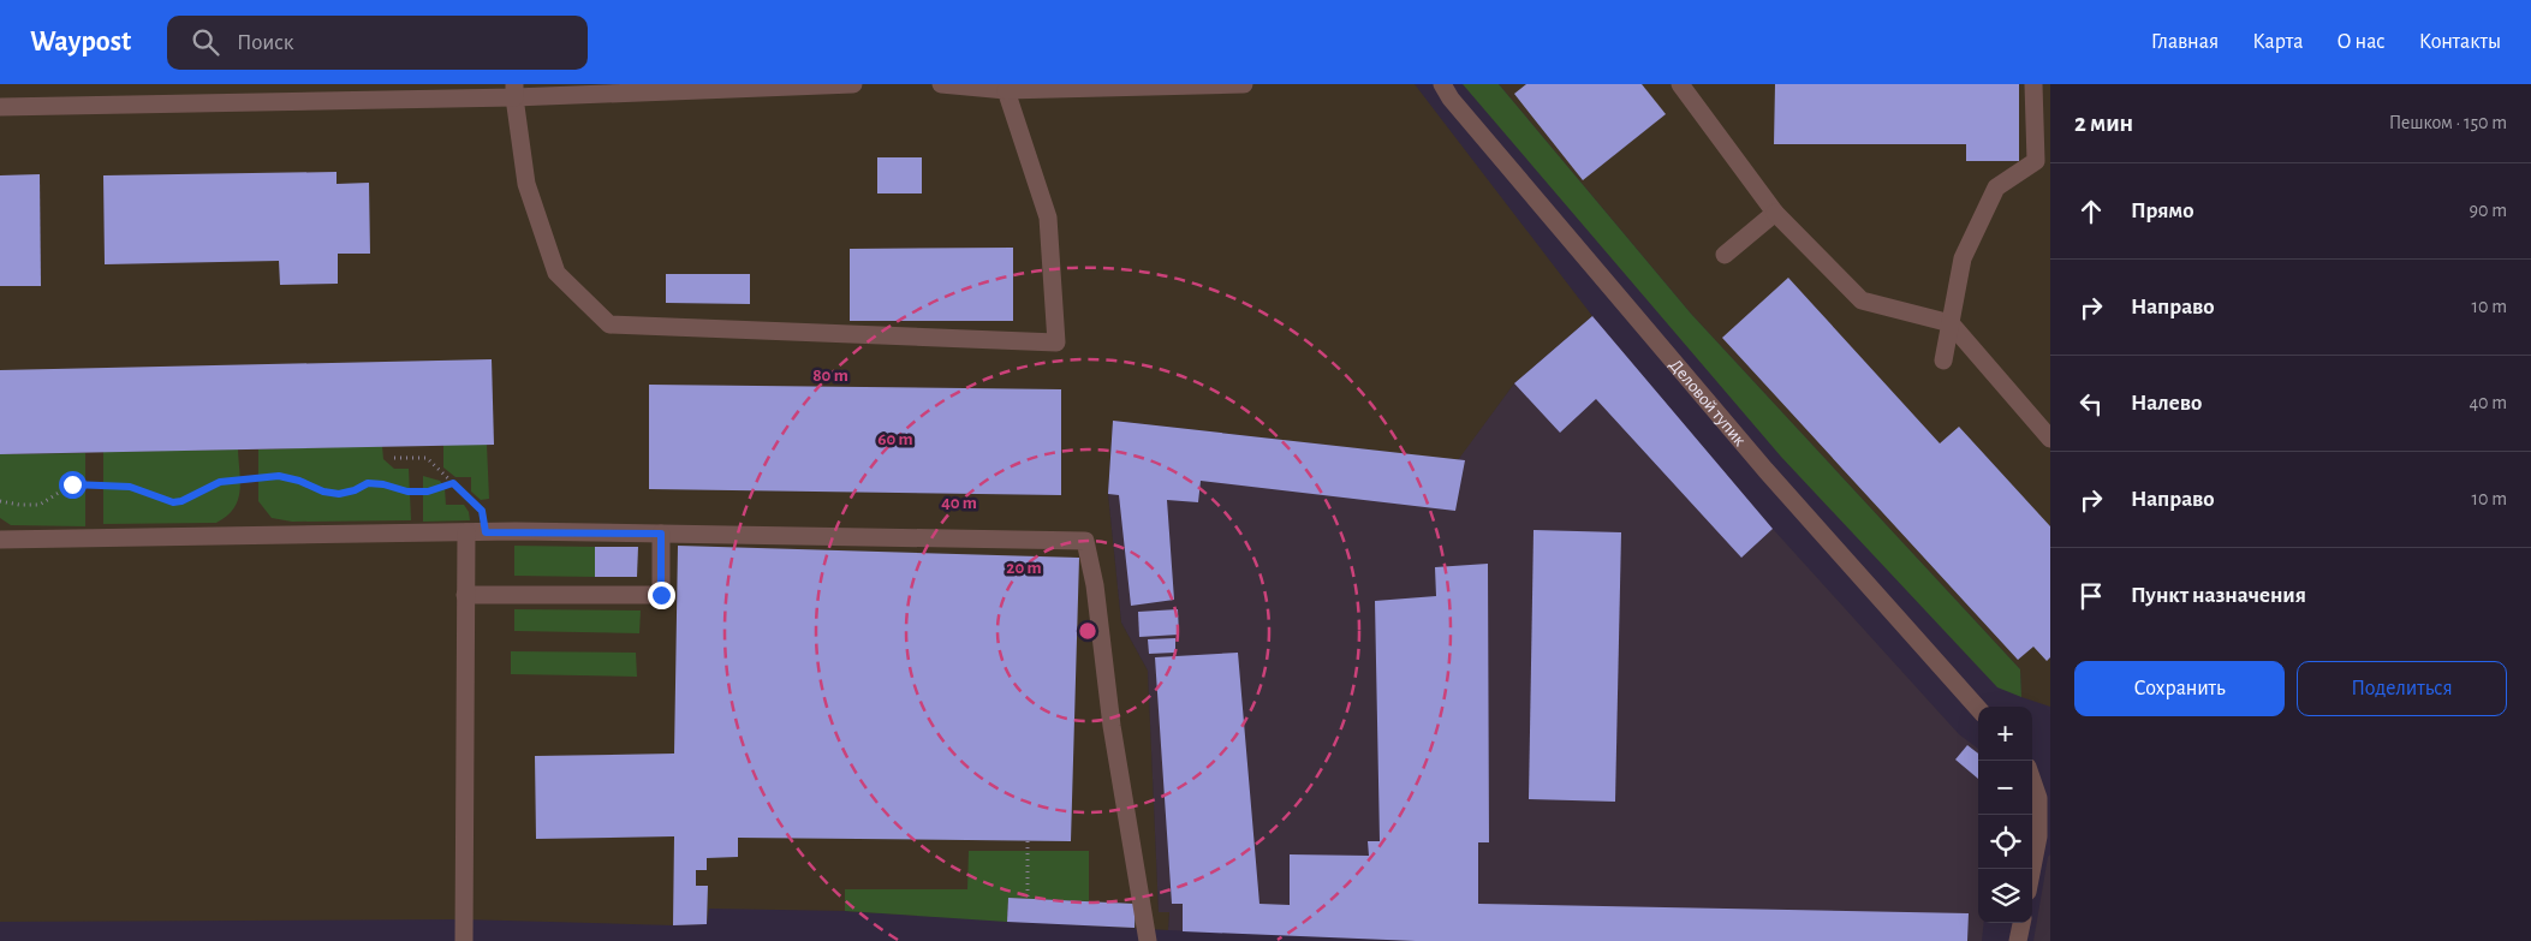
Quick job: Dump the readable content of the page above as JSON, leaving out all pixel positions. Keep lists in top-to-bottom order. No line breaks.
{"streets":{"street":["Деловой тупик"]},"page":{"header":"Waypost","search":"Поиск","nav":["Главная","Карта","О нас","Контакты"],"heading":["2 мин","Пешком · 150 m"],"list":[["Прямо","90 m"],["Направо","10 m"],["Налево","40 m"],["Направо","10 m"],"Пункт назначения"],"buttons":["Сохранить","Поделиться"],"map_buttons":["+","−"]},"rings":["80 m","60 m","40 m","20 m"]}
